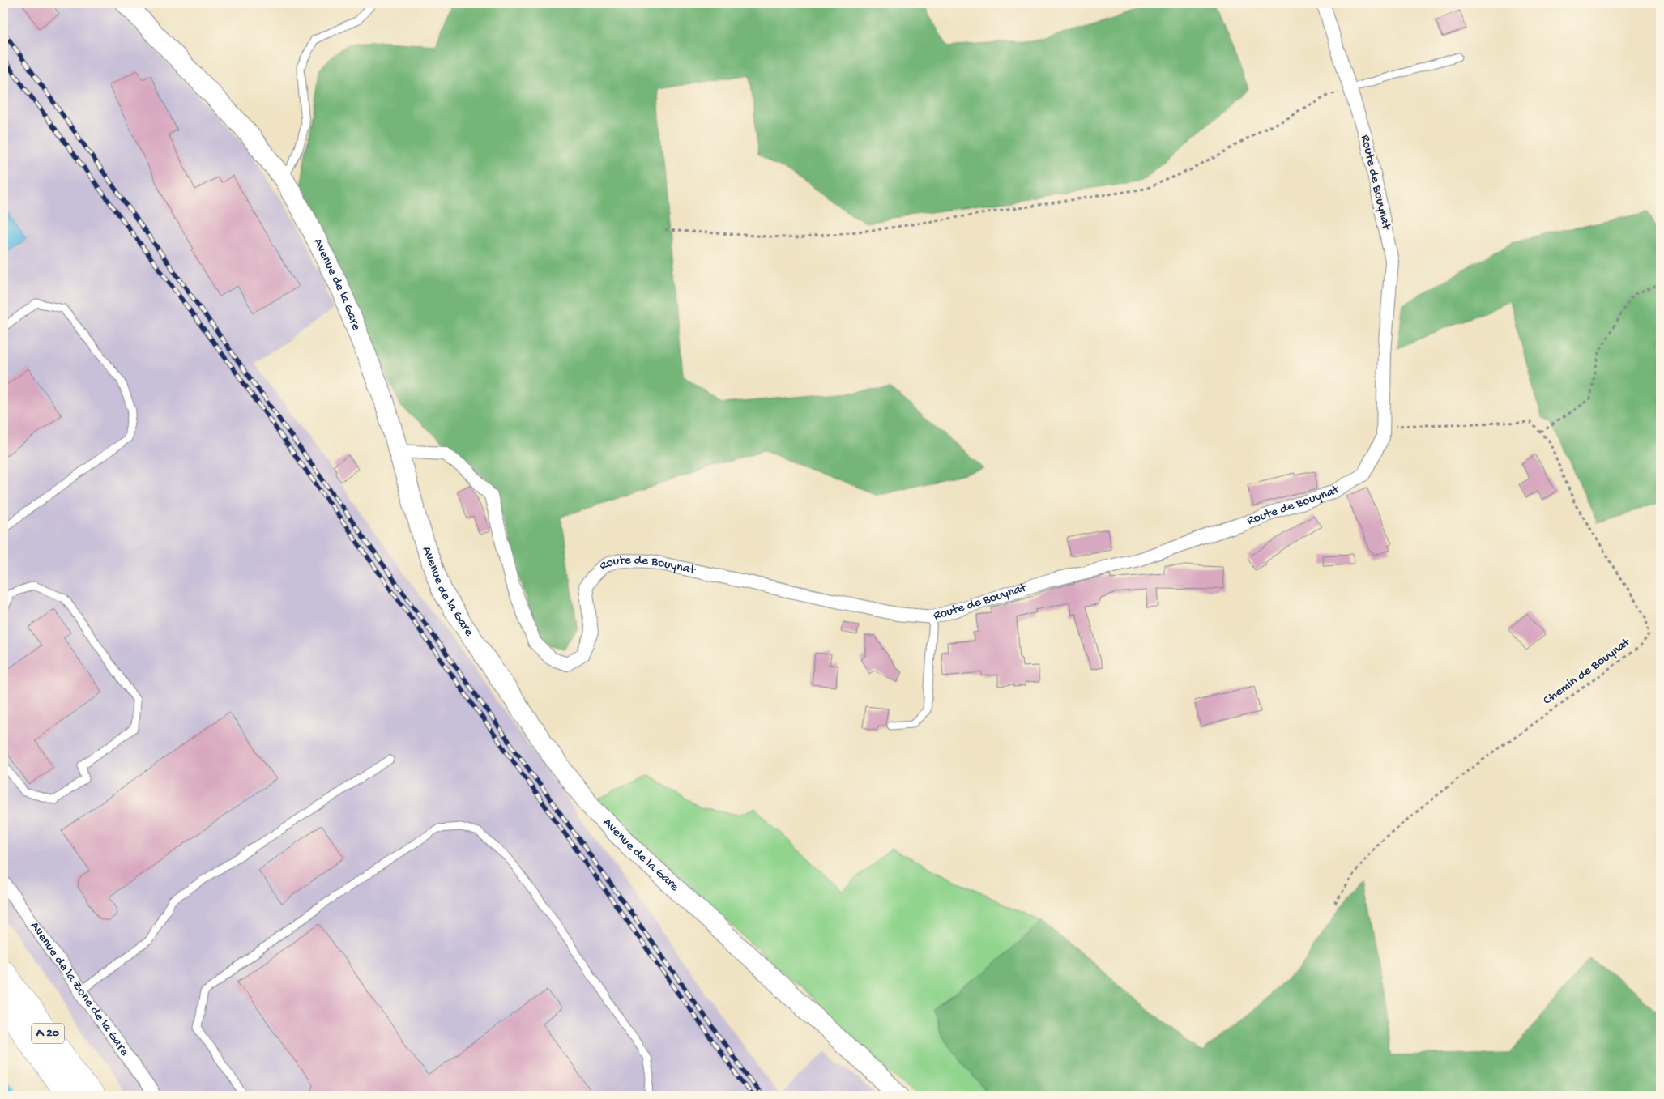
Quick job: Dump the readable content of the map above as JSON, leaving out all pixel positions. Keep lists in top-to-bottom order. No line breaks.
{"streets":{"highway":["A 20"],"street":["Route de Bouynat","Avenue de la Gare","Avenue de la Zone de la Gare"],"path":["Chemin de Bouynat"]},"crossings":[["Route de Bouynat","Avenue de la Gare"],["Route de Bouynat","Chemin de Bouynat"]]}
